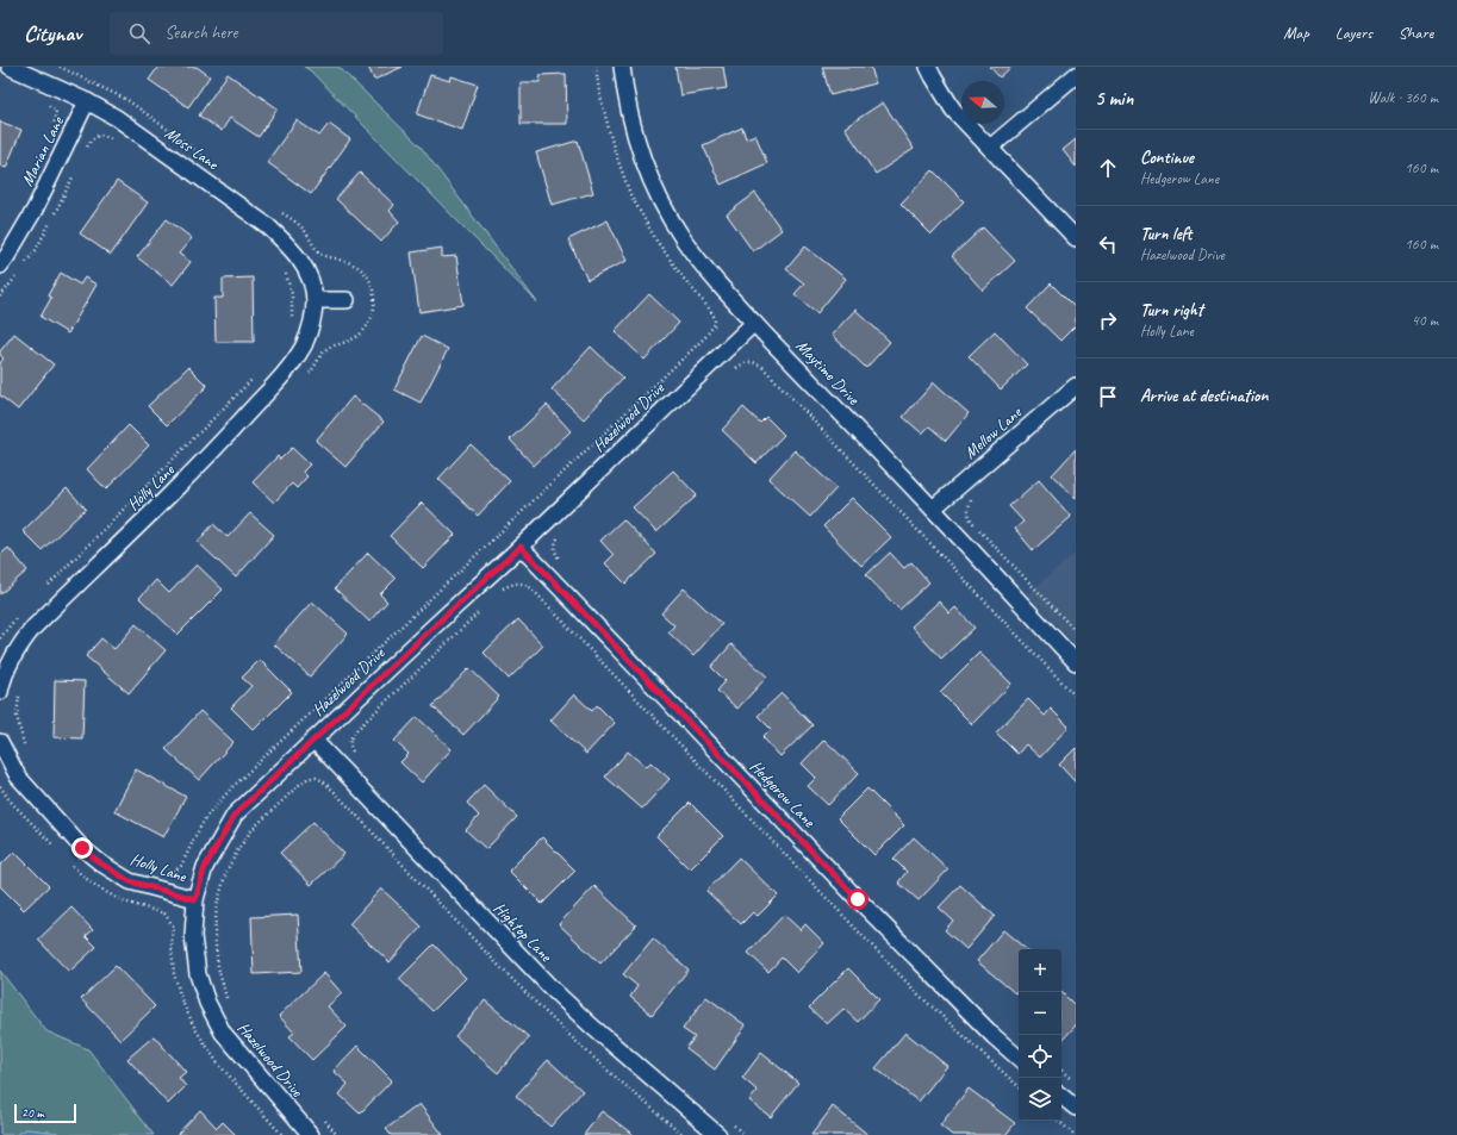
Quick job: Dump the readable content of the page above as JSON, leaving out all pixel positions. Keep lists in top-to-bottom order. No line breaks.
{"streets":{"street":["Moss Lane","Marian Lane","Maytime Drive","Hazelwood Drive","Mellow Lane","Holly Lane","Hedgerow Lane","Hightop Lane"]},"crossings":[["Moss Lane","Marian Lane"],["Moss Lane","Holly Lane"],["Maytime Drive","Hazelwood Drive"],["Maytime Drive","Mellow Lane"],["Hazelwood Drive","Holly Lane"],["Hazelwood Drive","Hedgerow Lane"],["Hazelwood Drive","Hightop Lane"]],"scale_bar":"20 m","north":"left","page":{"header":"Citynav","search":"Search here","nav":["Map","Layers","Share"],"heading":["5 min","Walk · 360 m"],"list":[["Continue","Hedgerow Lane","160 m"],["Turn left","Hazelwood Drive","160 m"],["Turn right","Holly Lane","40 m"],"Arrive at destination"],"map_buttons":["+","−"],"scale":"20 m"}}
